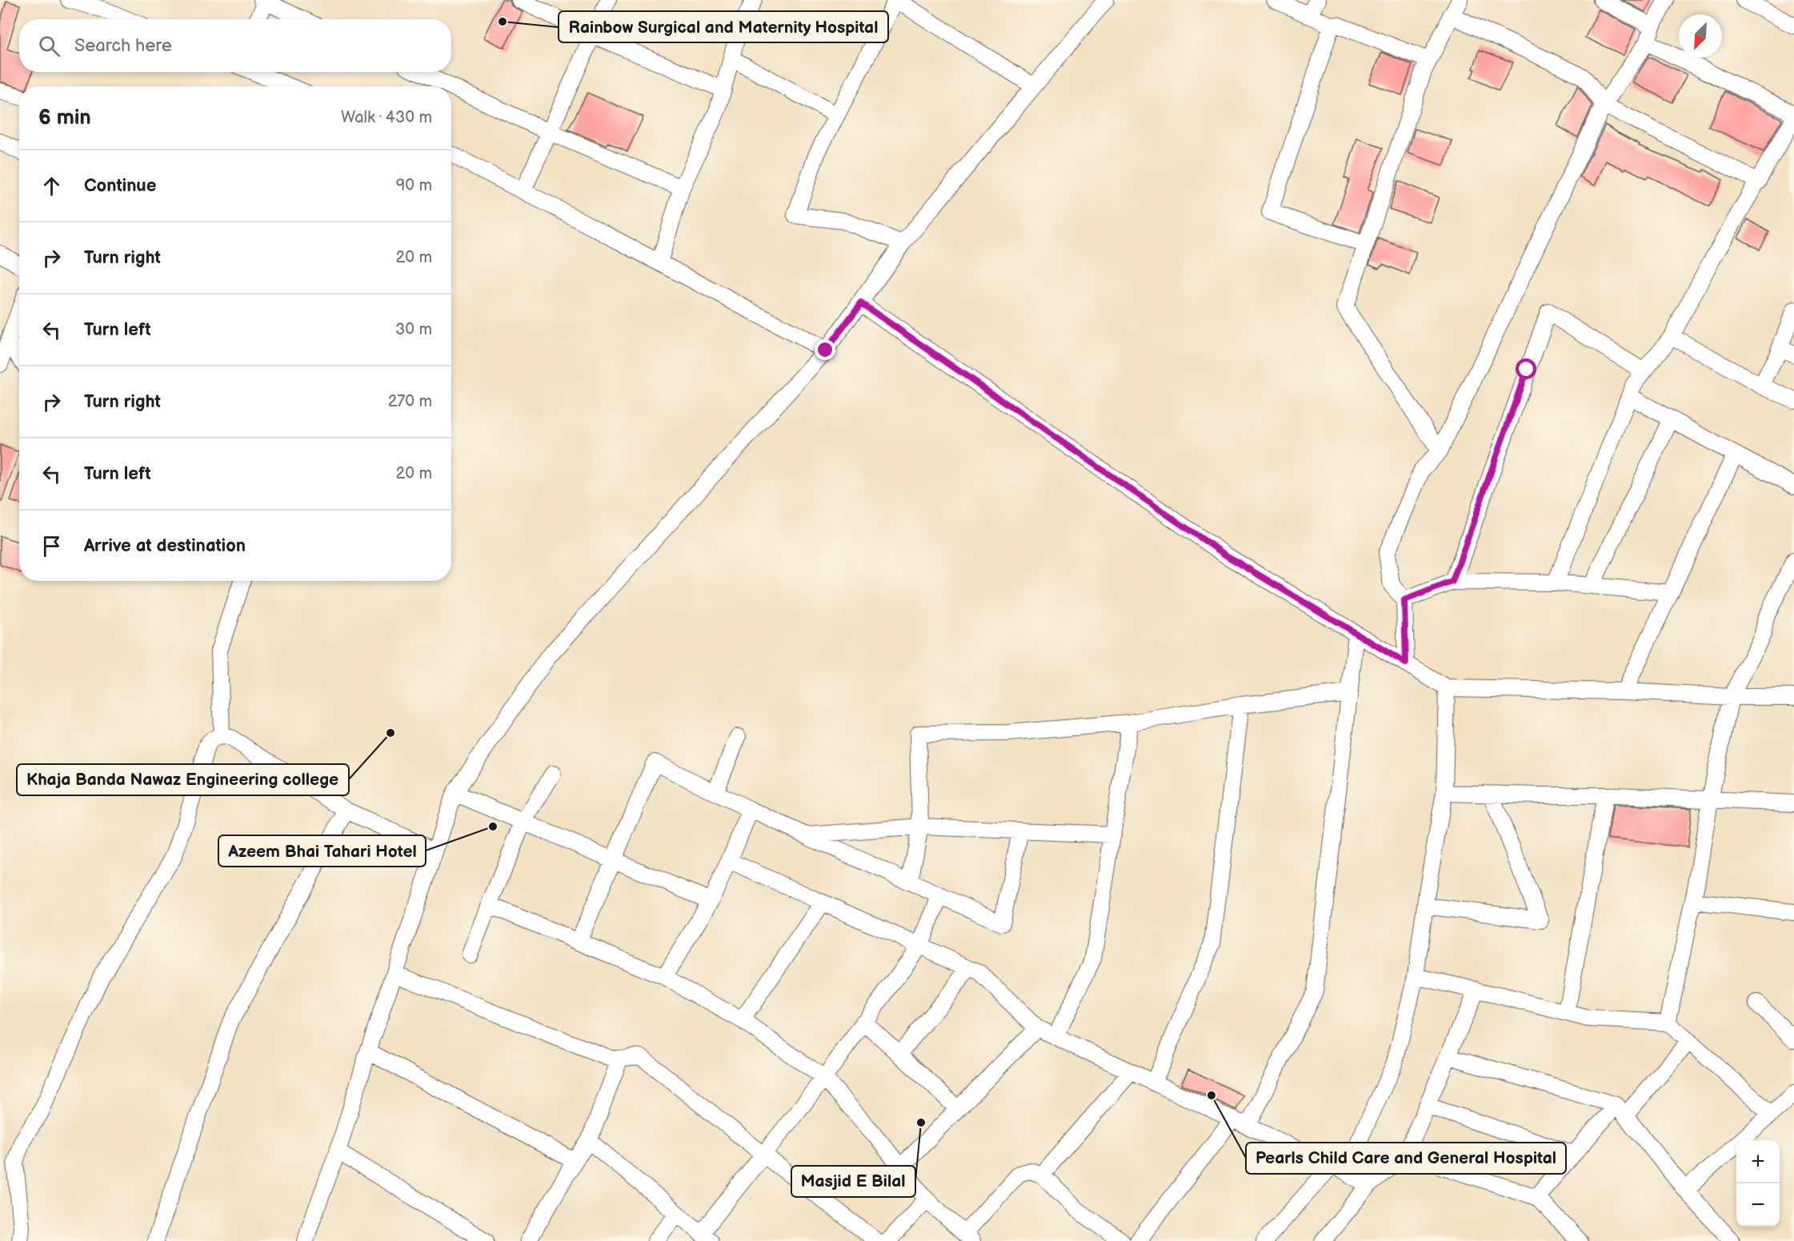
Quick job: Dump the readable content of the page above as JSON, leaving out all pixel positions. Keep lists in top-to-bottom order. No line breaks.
{"places":["Rainbow Surgical and Maternity Hospital","Khaja Banda Nawaz Engineering college","Azeem Bhai Tahari Hotel","Pearls Child Care and General Hospital","Masjid E Bilal"],"north":"bottom left","page":{"search":"Search here","heading":["6 min","Walk · 430 m"],"list":[["Continue","90 m"],["Turn right","20 m"],["Turn left","30 m"],["Turn right","270 m"],["Turn left","20 m"],"Arrive at destination"],"map_buttons":["+","−"]}}
